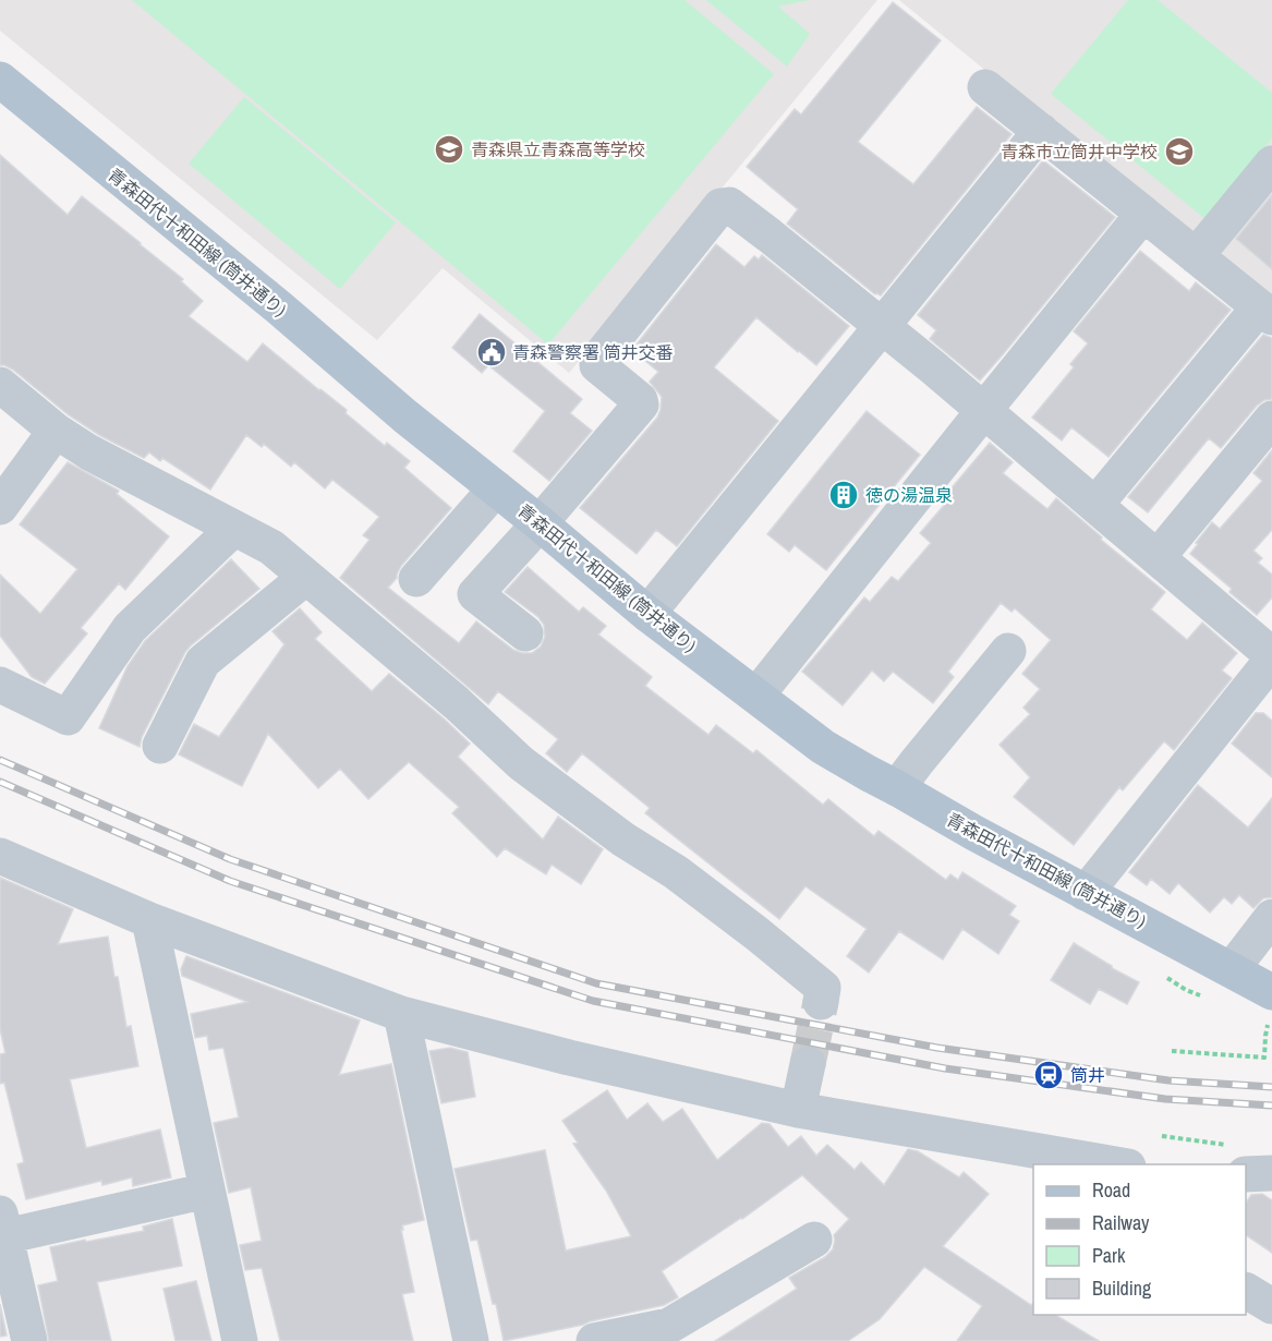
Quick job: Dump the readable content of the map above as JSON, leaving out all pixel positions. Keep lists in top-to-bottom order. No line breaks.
{"streets":{"main road":["青森田代十和田線 (筒井通り)"]},"places":{"school or university":["青森県立青森高等学校","青森市立筒井中学校"],"public building":["青森警察署 筒井交番"],"building":["徳の湯温泉"],"station":["筒井"]},"legend":["Road","Railway","Park","Building"]}
